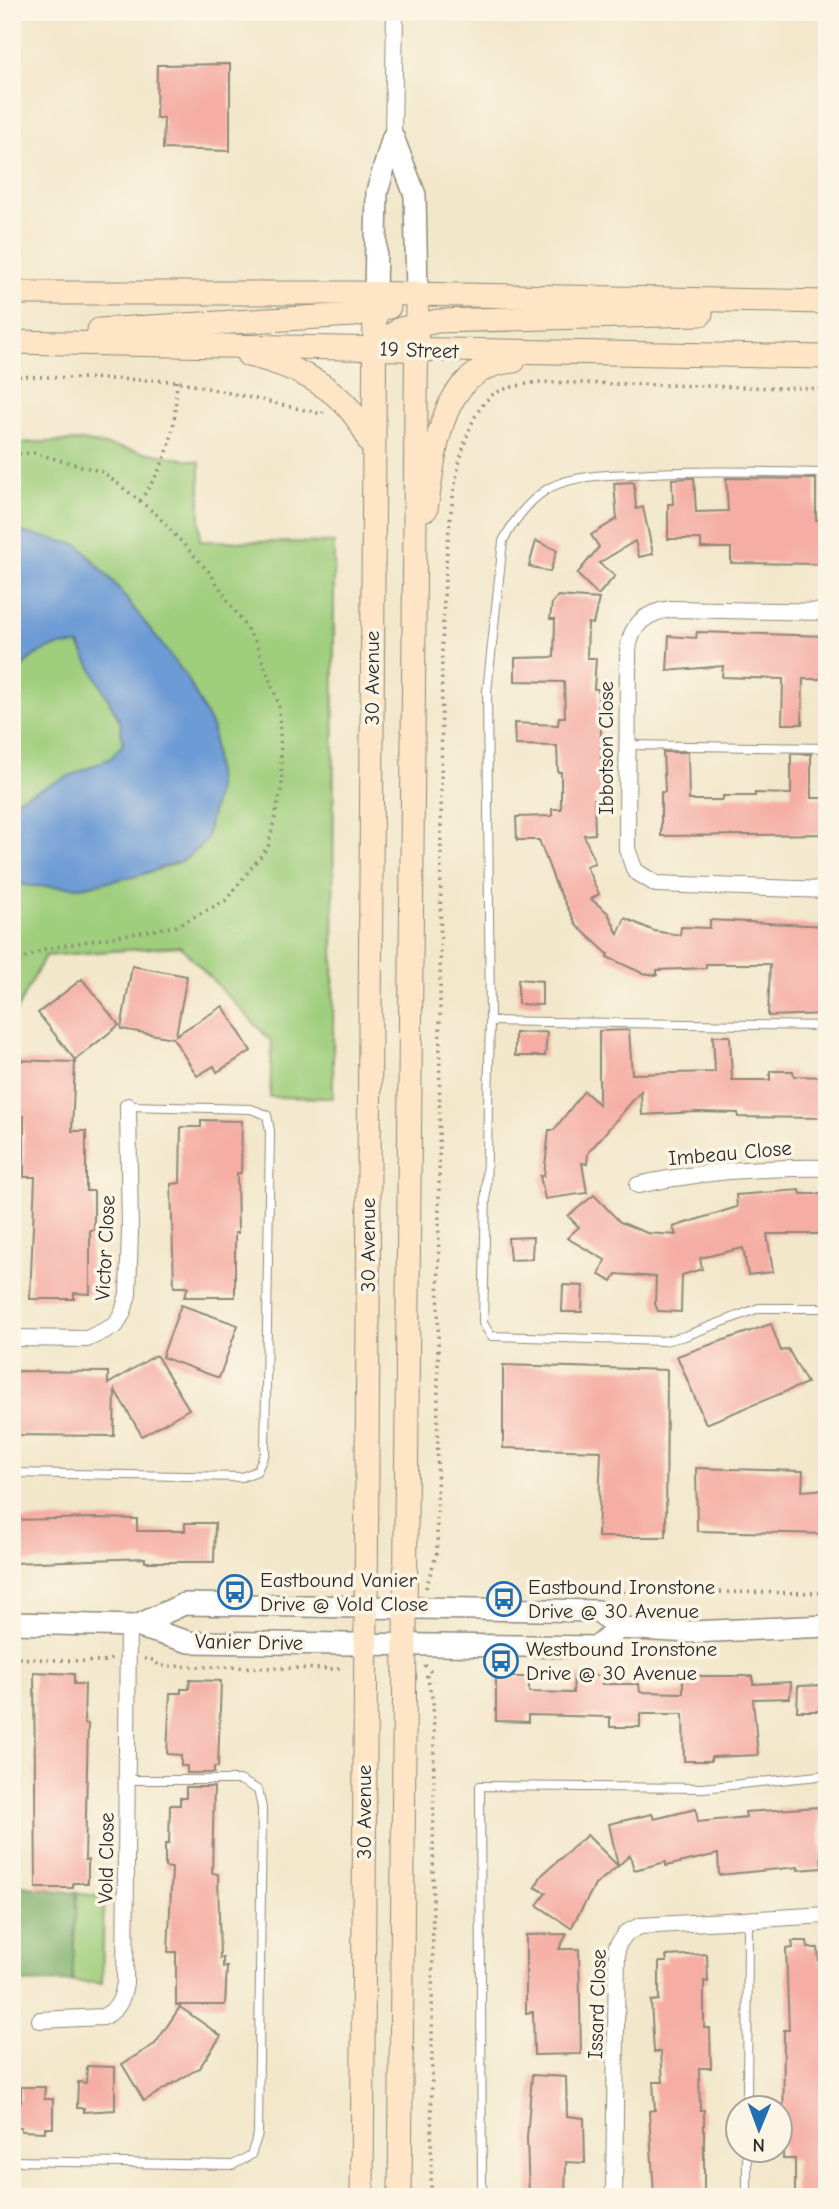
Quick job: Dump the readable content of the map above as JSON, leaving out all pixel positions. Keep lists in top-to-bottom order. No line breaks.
{"streets":{"main road":["19 Street","30 Avenue"],"street":["Ibbotson Close","Imbeau Close","Victor Close","Vanier Drive","Vold Close","Issard Close"]},"crossings":[["19 Street","30 Avenue"],["30 Avenue","Vanier Drive"],["Vanier Drive","Vold Close"]],"places":{"bus stop":["Eastbound Vanier Drive @ Vold Close","Eastbound Ironstone Drive @ 30 Avenue","Westbound Ironstone Drive @ 30 Avenue"]},"north":"bottom"}
